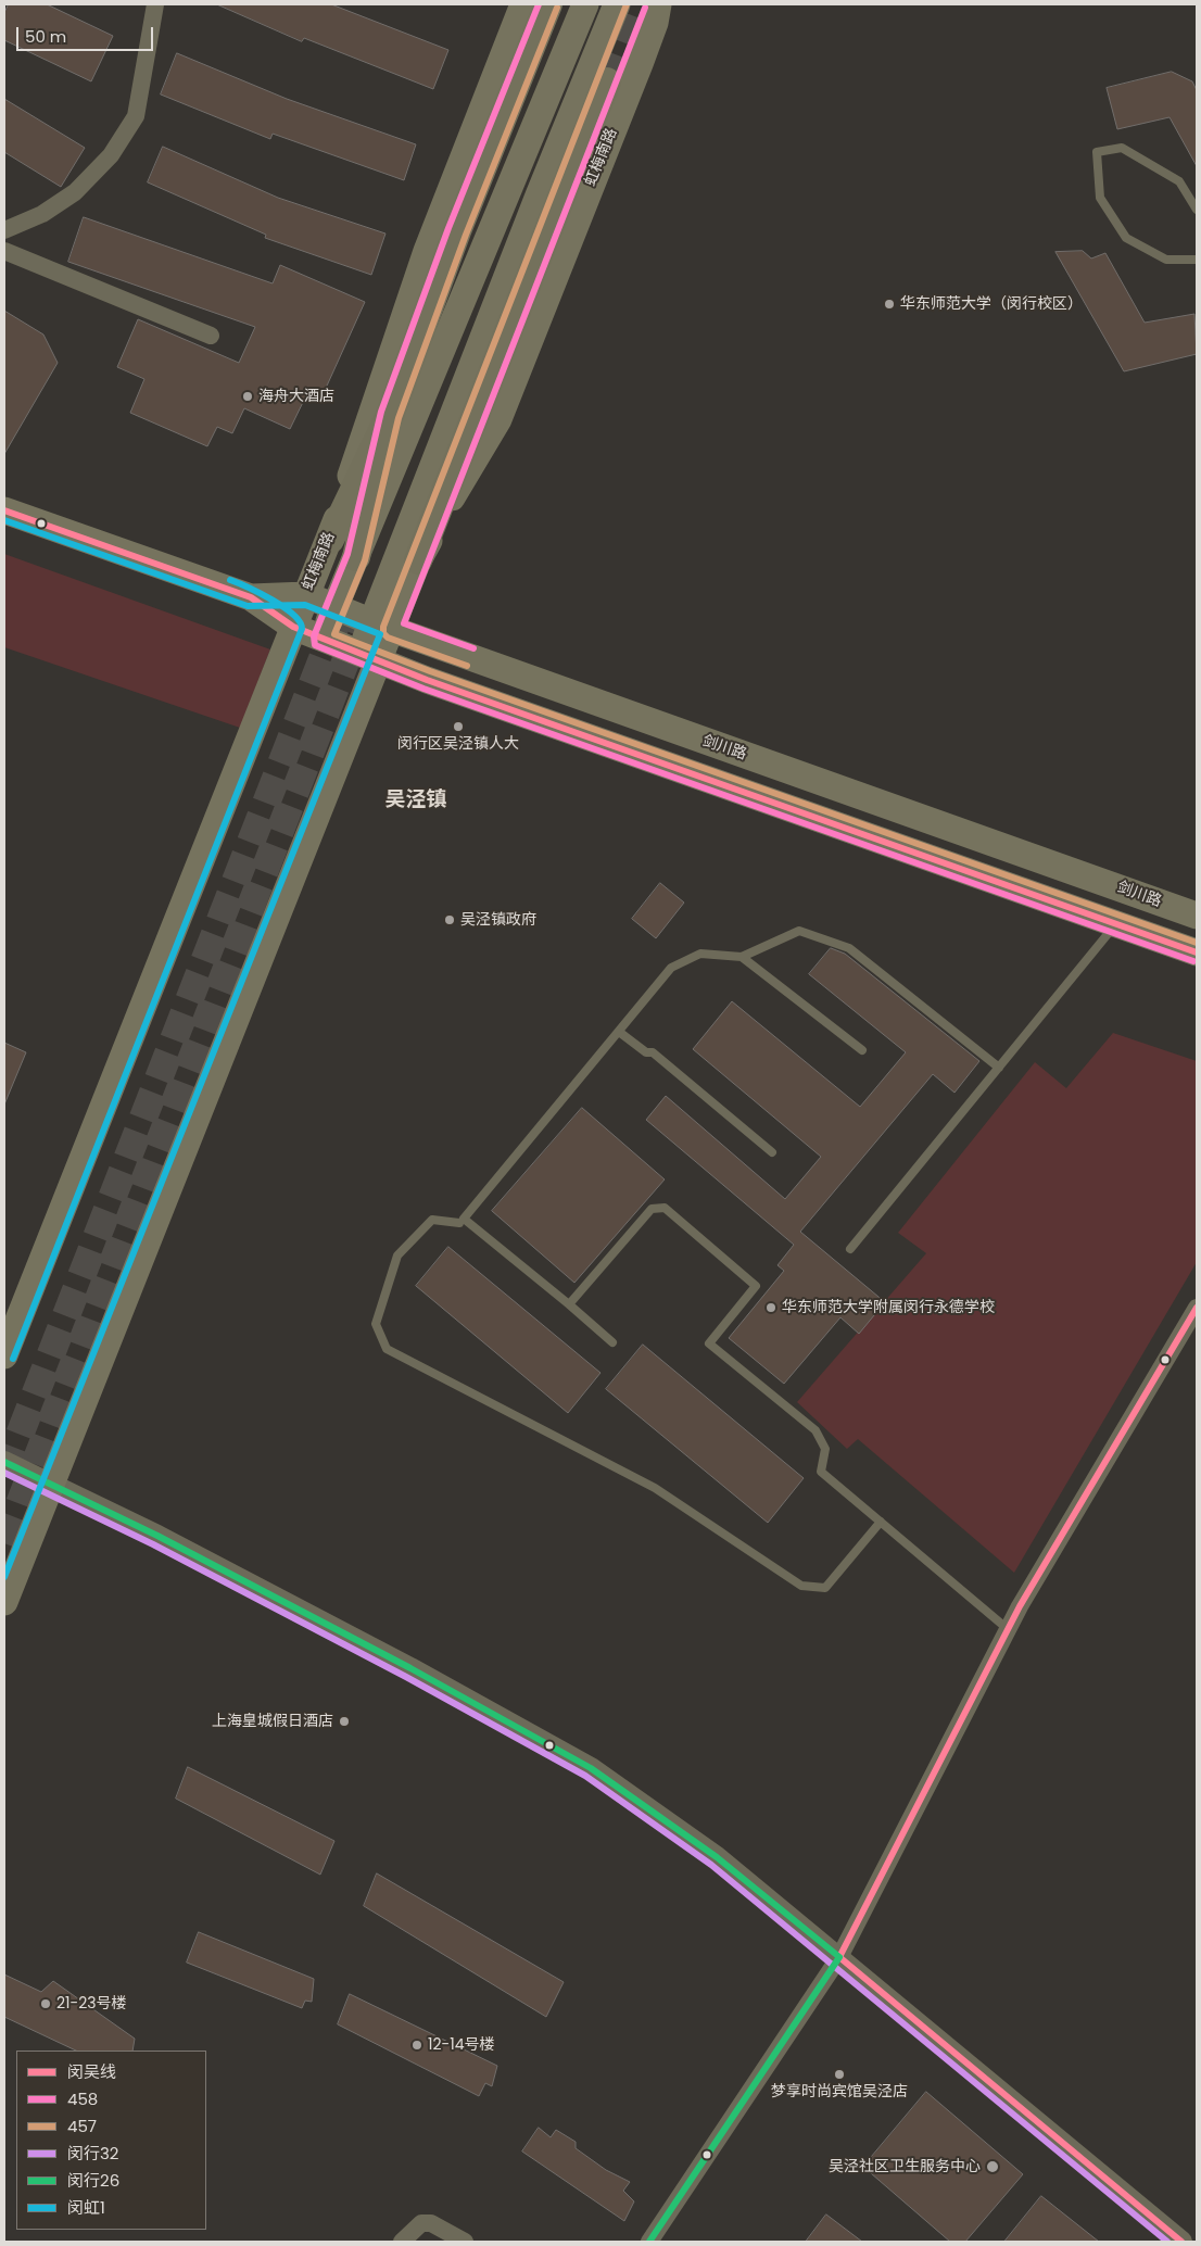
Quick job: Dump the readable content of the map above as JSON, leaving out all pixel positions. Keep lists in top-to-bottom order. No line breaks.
{"streets":{"main road":["虹梅南路","剑川路"]},"crossings":[["虹梅南路","剑川路"]],"districts":["吴泾镇"],"places":["华东师范大学（闵行校区）","海舟大酒店","闵行区吴泾镇人大","吴泾镇政府","华东师范大学附属闵行永德学校","上海皇城假日酒店","21-23号楼","12-14号楼","梦享时尚宾馆吴泾店","吴泾社区卫生服务中心"],"lines":["transit line 458","transit line 457","transit line 闵吴线","transit line 闵虹1","transit line 闵行26","transit line 闵行32"],"legend":["闵吴线","458","457","闵行32","闵行26","闵虹1"],"scale_bar":"50 m"}
